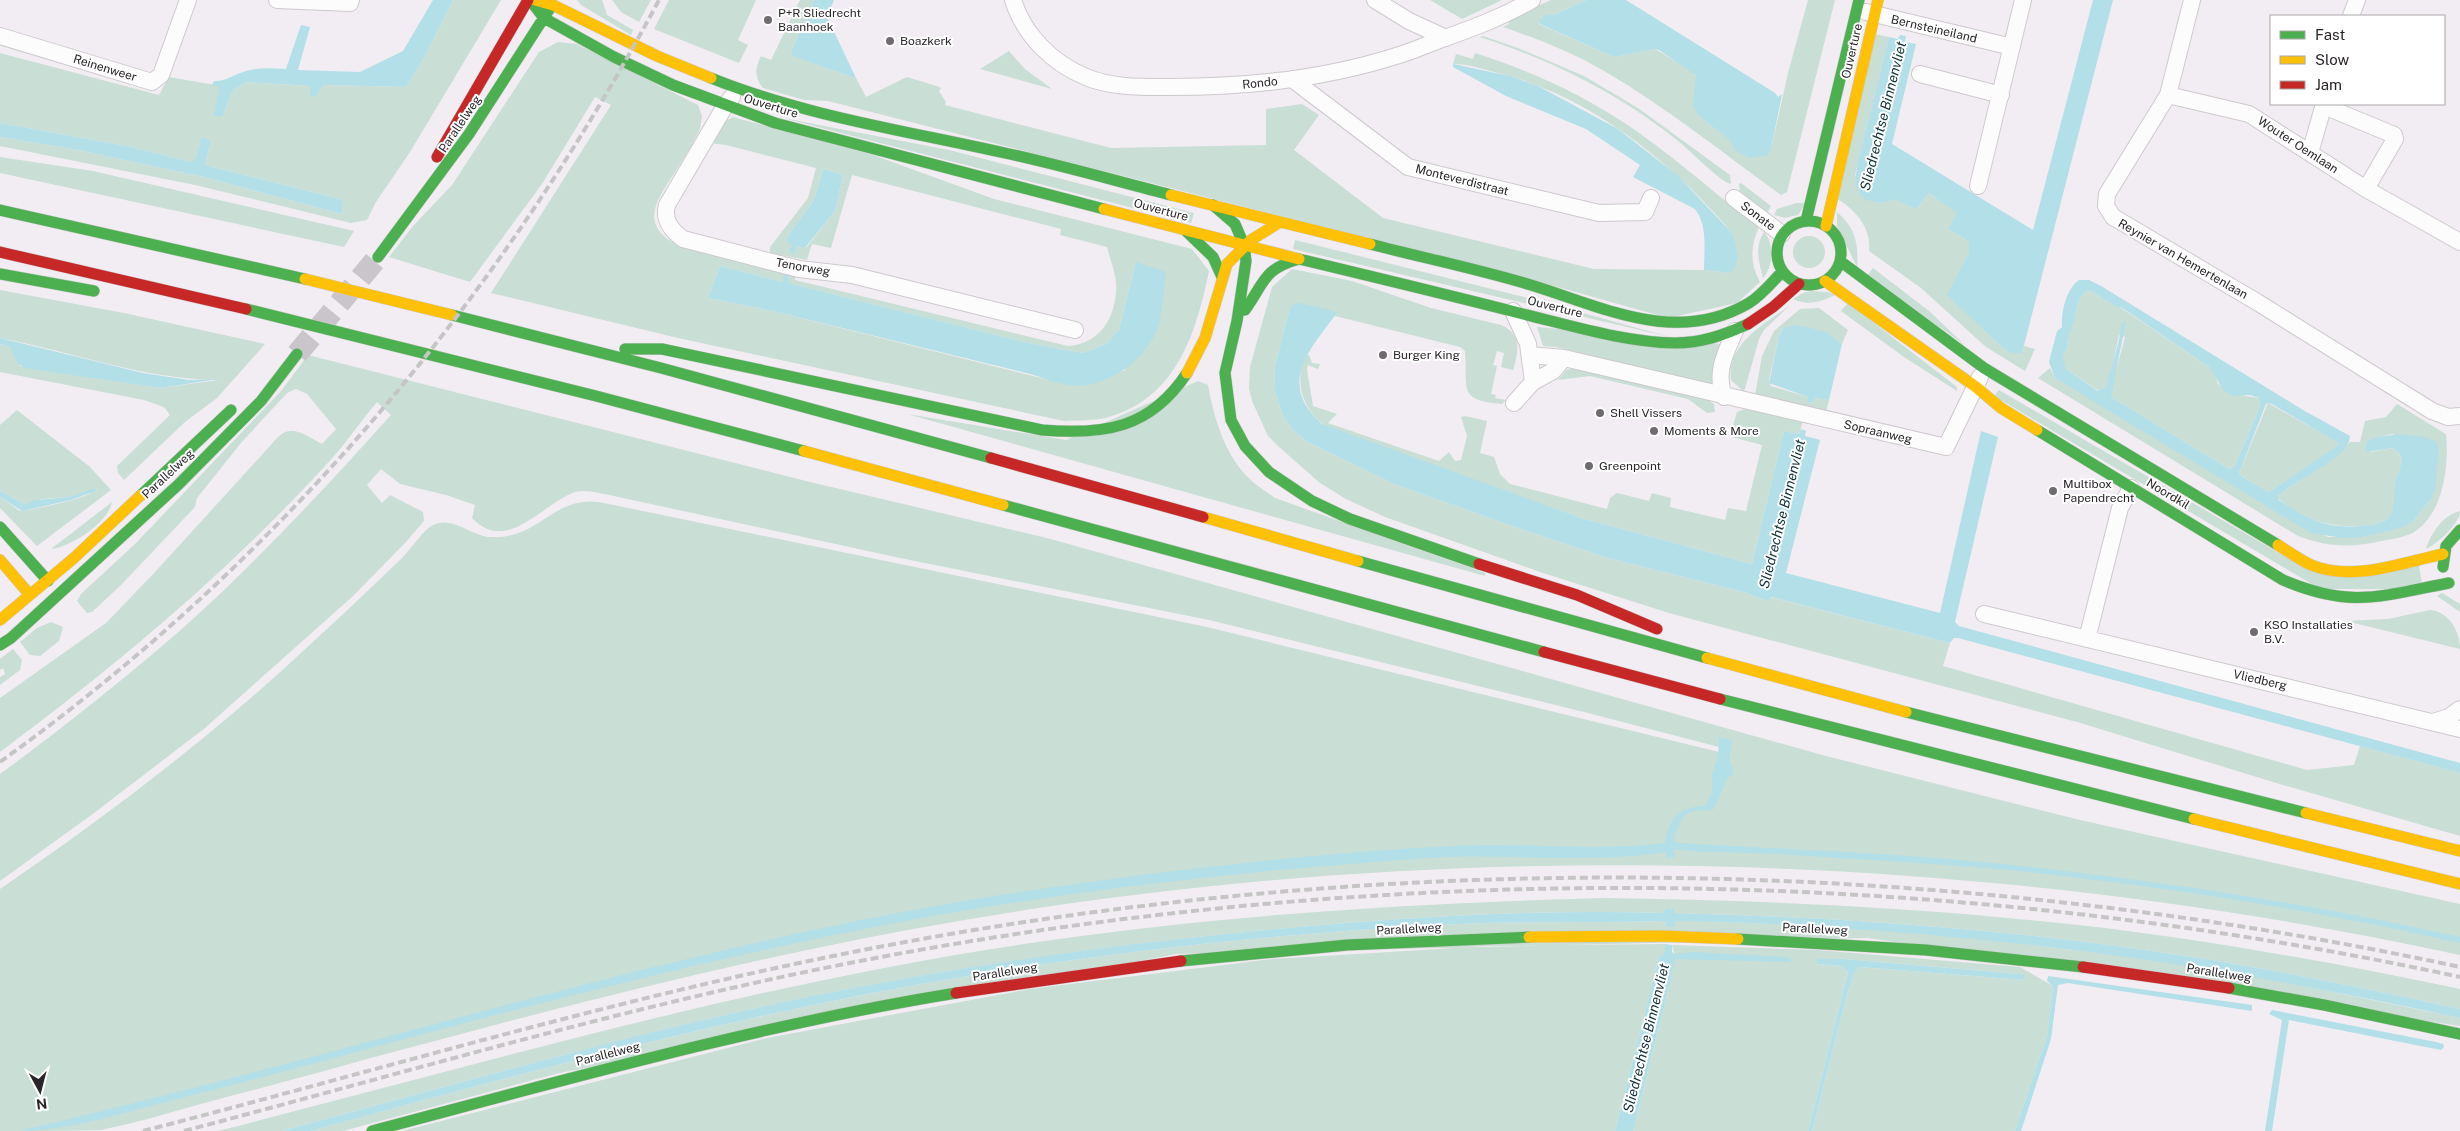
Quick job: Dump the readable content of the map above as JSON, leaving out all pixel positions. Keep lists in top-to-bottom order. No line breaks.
{"streets":{"main road":["Ouverture","Parallelweg","Noordkil"],"street":["Bernsteineiland","Reinenweer","Rondo","Wouter Oemlaan","Monteverdistraat","Sonate","Reynier van Hemertenlaan","Tenorweg","Sopraanweg","Vliedberg"]},"crossings":[["Bernsteineiland","Ouverture"],["Ouverture","Parallelweg"],["Ouverture","Sonate"],["Ouverture","Tenorweg"],["Ouverture","Noordkil"],["Rondo","Monteverdistraat"],["Wouter Oemlaan","Reynier van Hemertenlaan"],["Sonate","Noordkil"],["Sopraanweg","Noordkil"]],"water":["Sliedrechtse Binnenvliet"],"places":["P+R Sliedrecht Baanhoek","Boazkerk","Burger King","Shell Vissers","Moments & More","Greenpoint","Multibox Papendrecht","KSO Installaties B.V."],"legend":["Fast","Slow","Jam"],"north":"bottom"}
